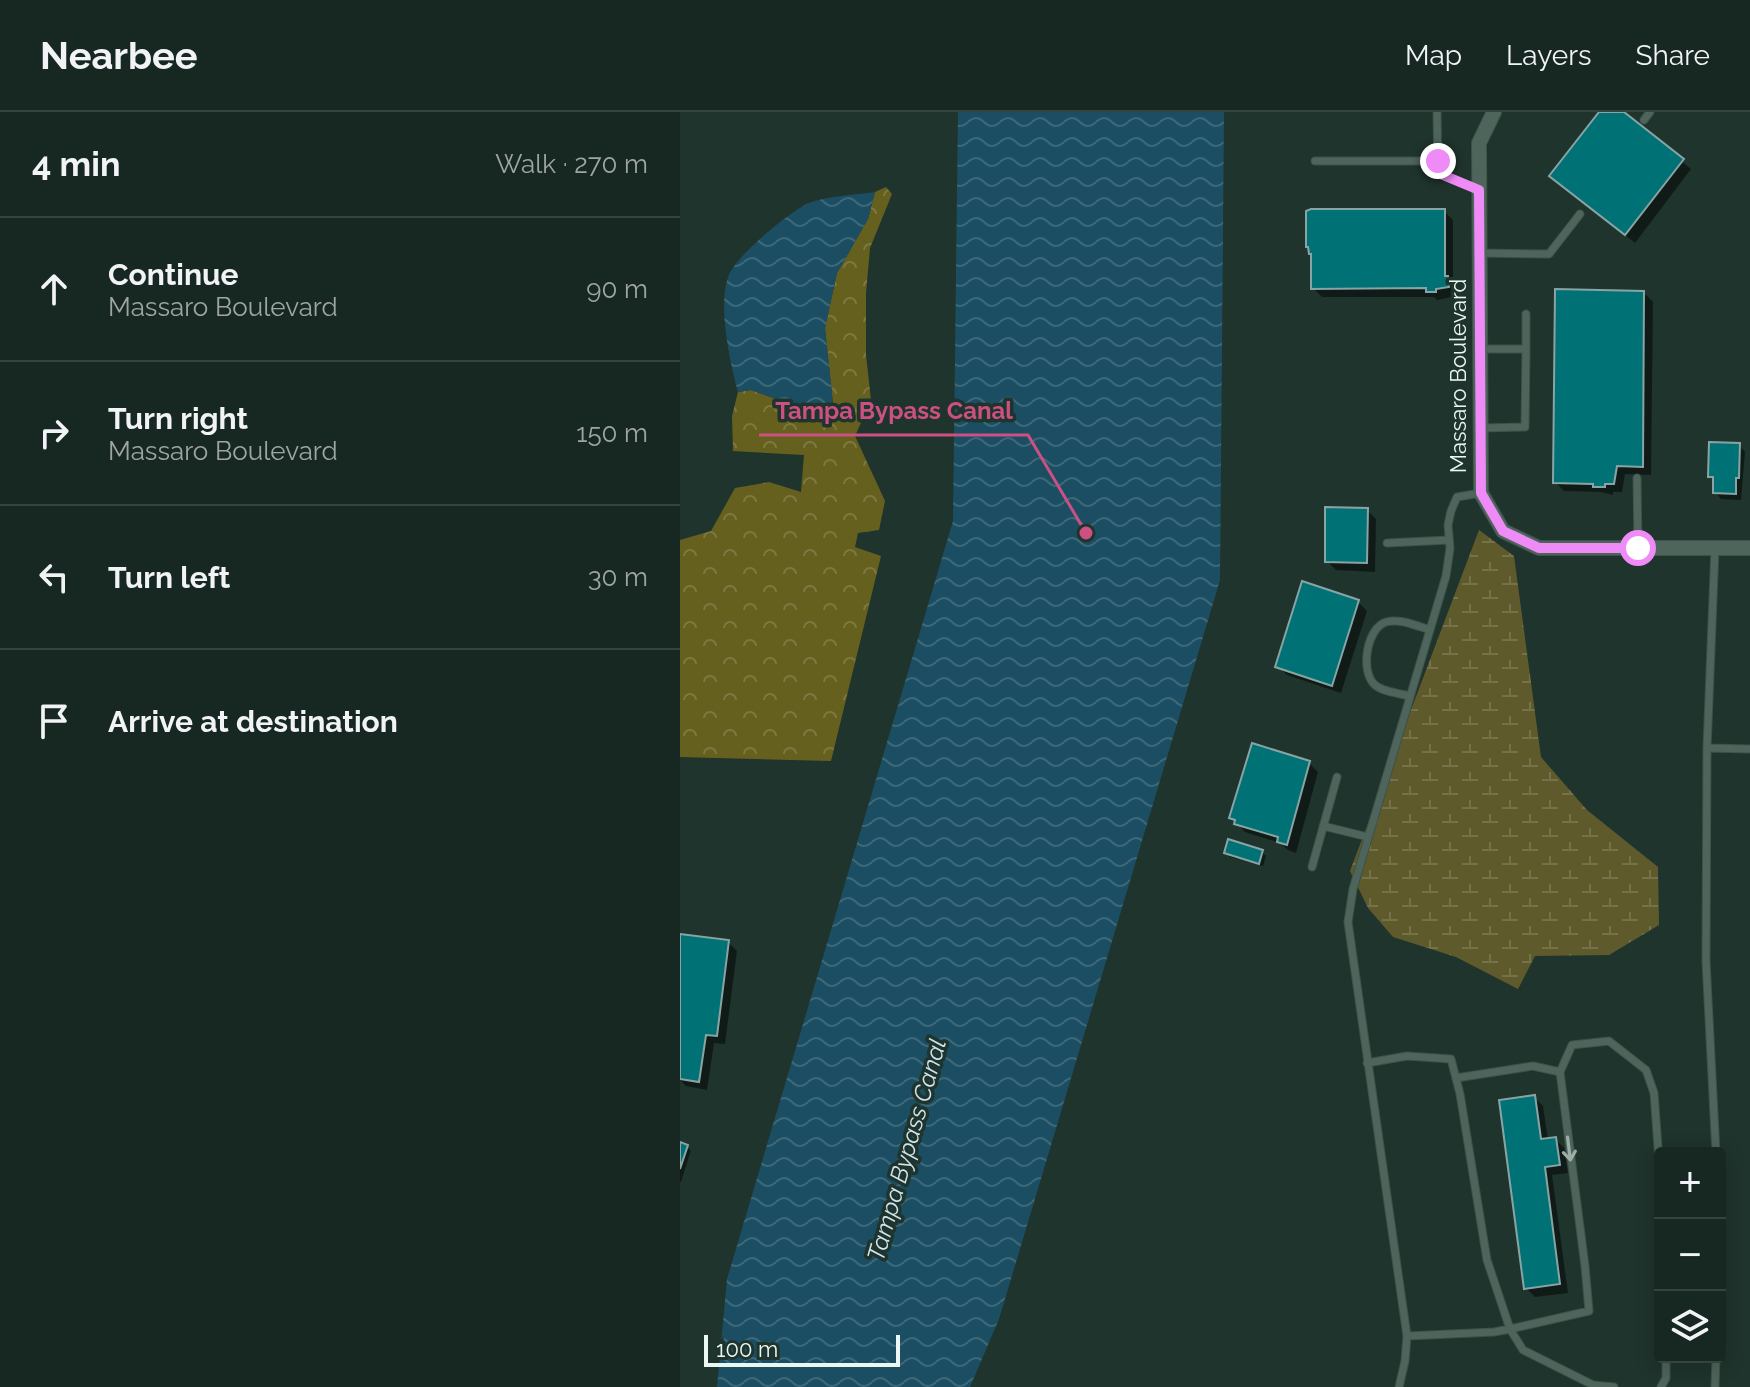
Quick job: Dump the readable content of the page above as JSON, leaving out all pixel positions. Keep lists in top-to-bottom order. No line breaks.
{"streets":{"street":["Massaro Boulevard"]},"water":["Tampa Bypass Canal"],"places":["Tampa Bypass Canal"],"scale_bar":"100 m","page":{"header":"Nearbee","nav":["Map","Layers","Share"],"heading":["4 min","Walk · 270 m"],"list":[["Continue","Massaro Boulevard","90 m"],["Turn right","Massaro Boulevard","150 m"],["Turn left","30 m"],"Arrive at destination"],"map_buttons":["+","−"],"scale":"100 m"}}
